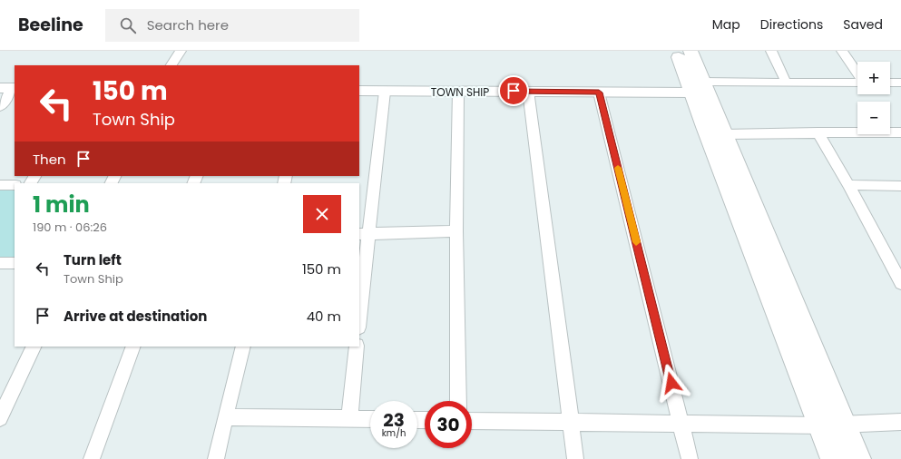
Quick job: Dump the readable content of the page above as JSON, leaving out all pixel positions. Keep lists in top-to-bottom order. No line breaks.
{"streets":{"street":["TOWN SHIP"]},"page":{"header":"Beeline","search":"Search here","nav":["Map","Directions","Saved"],"map_buttons":["+","−"],"turn":["150 m","Town Ship"],"then":"Then","heading":["1 min","190 m · 06:26"],"list":[{"name":"Turn left","note":"Town Ship","value":"150 m"},{"name":"Arrive at destination","value":"40 m"}],"speed":"23 km/h","limit":"30"}}
